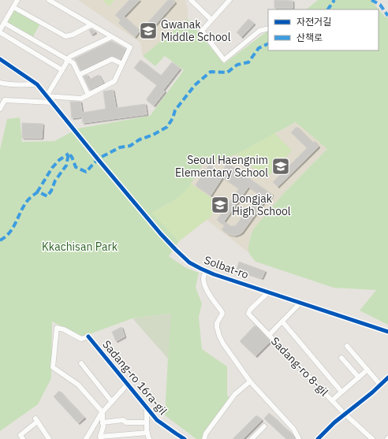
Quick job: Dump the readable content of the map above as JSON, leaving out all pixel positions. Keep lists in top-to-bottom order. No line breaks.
{"streets":{"street":["Solbat-ro","Sadang-ro 8-gil","Sadang-ro 16ra-gil"]},"crossings":[["Solbat-ro","Sadang-ro 8-gil"]],"parks":["Kkachisan Park"],"places":{"school or university":["Gwanak Middle School","Seoul Haengnim Elementary School","Dongjak High School"]},"legend":["자전거길","산책로"]}
